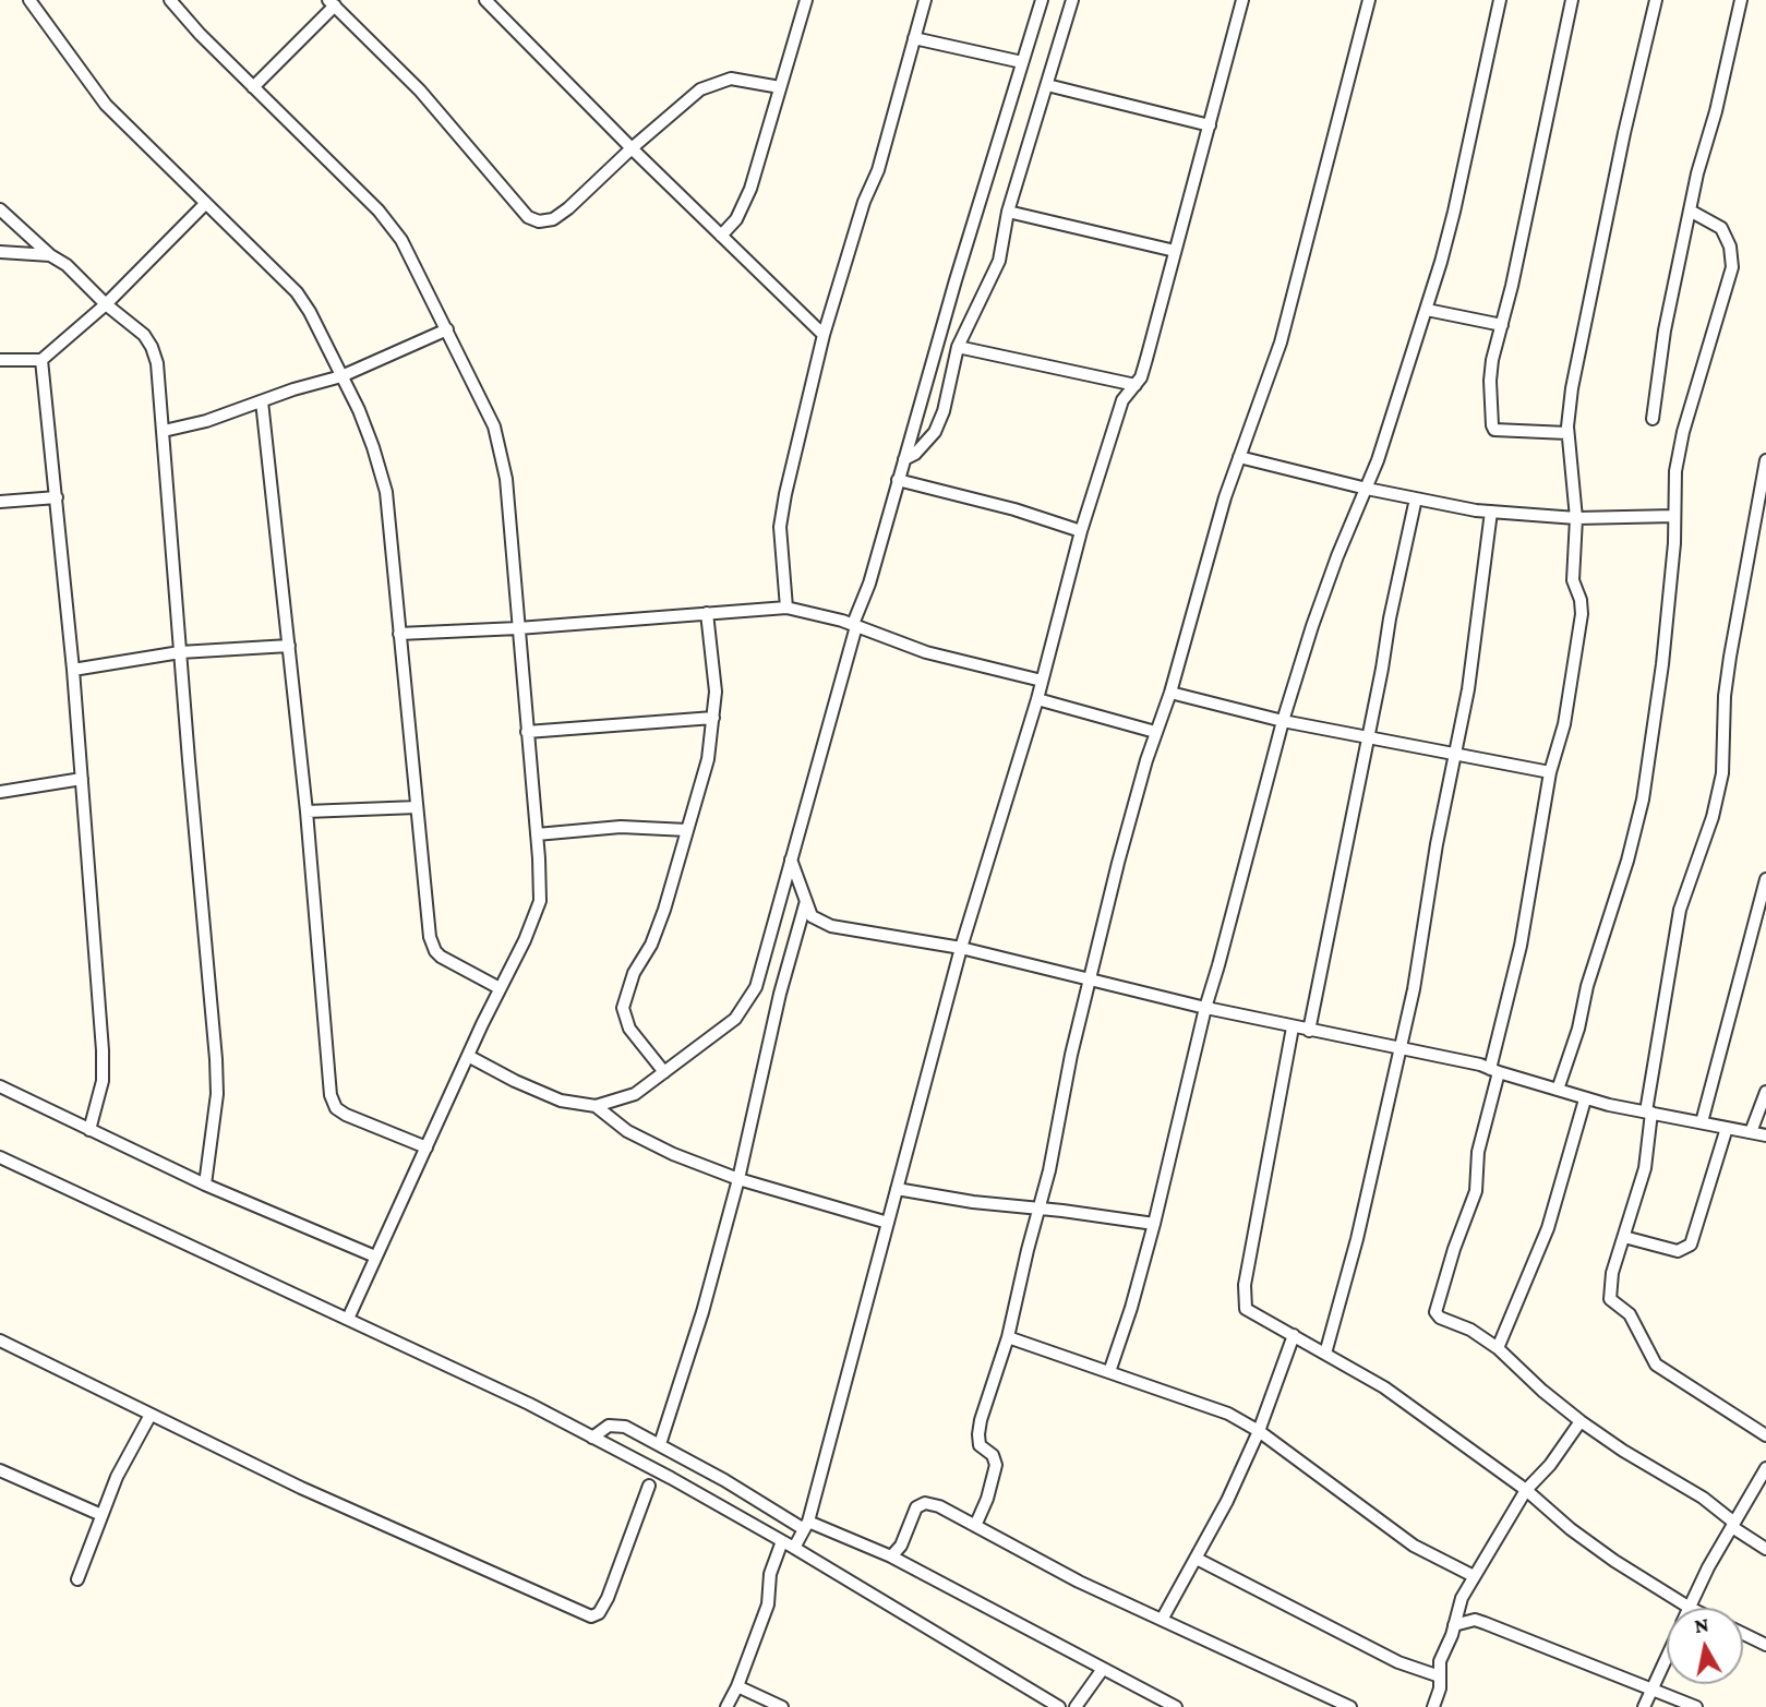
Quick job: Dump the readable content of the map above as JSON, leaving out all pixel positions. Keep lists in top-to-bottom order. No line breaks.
{"north":"top"}
